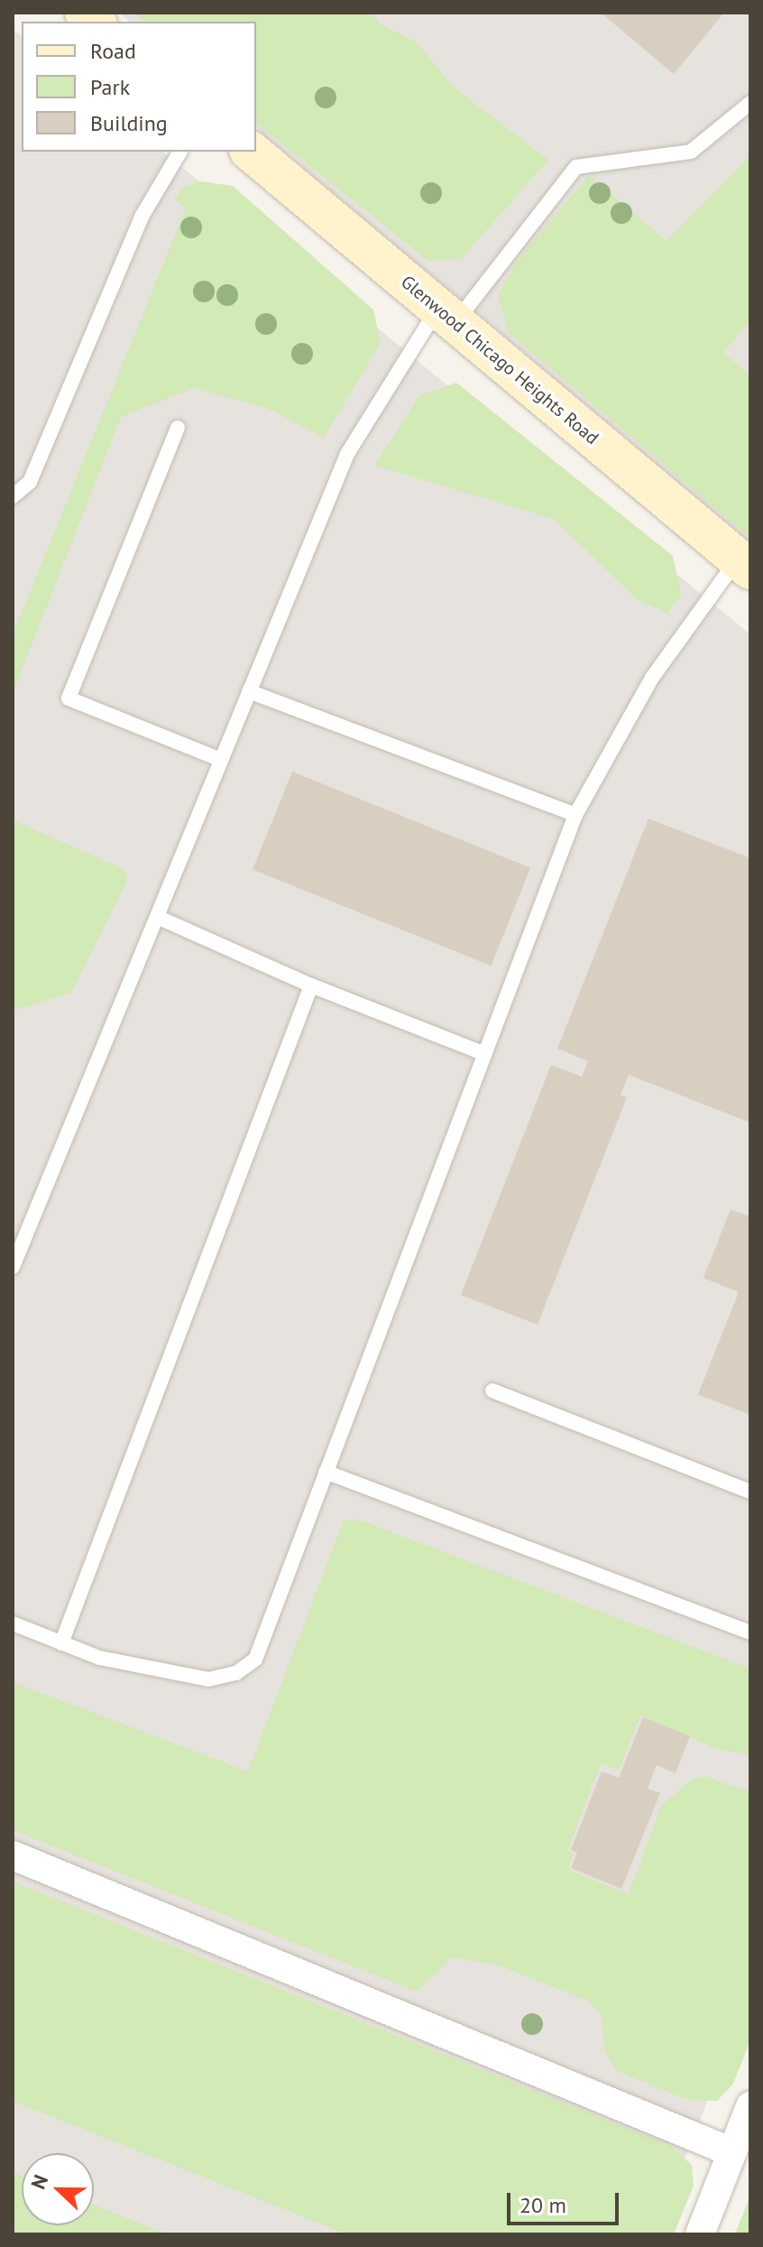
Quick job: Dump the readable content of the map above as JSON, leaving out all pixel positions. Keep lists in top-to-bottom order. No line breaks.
{"streets":{"street":["Glenwood Chicago Heights Road"]},"legend":["Road","Park","Building"],"scale_bar":"20 m","north":"left"}
